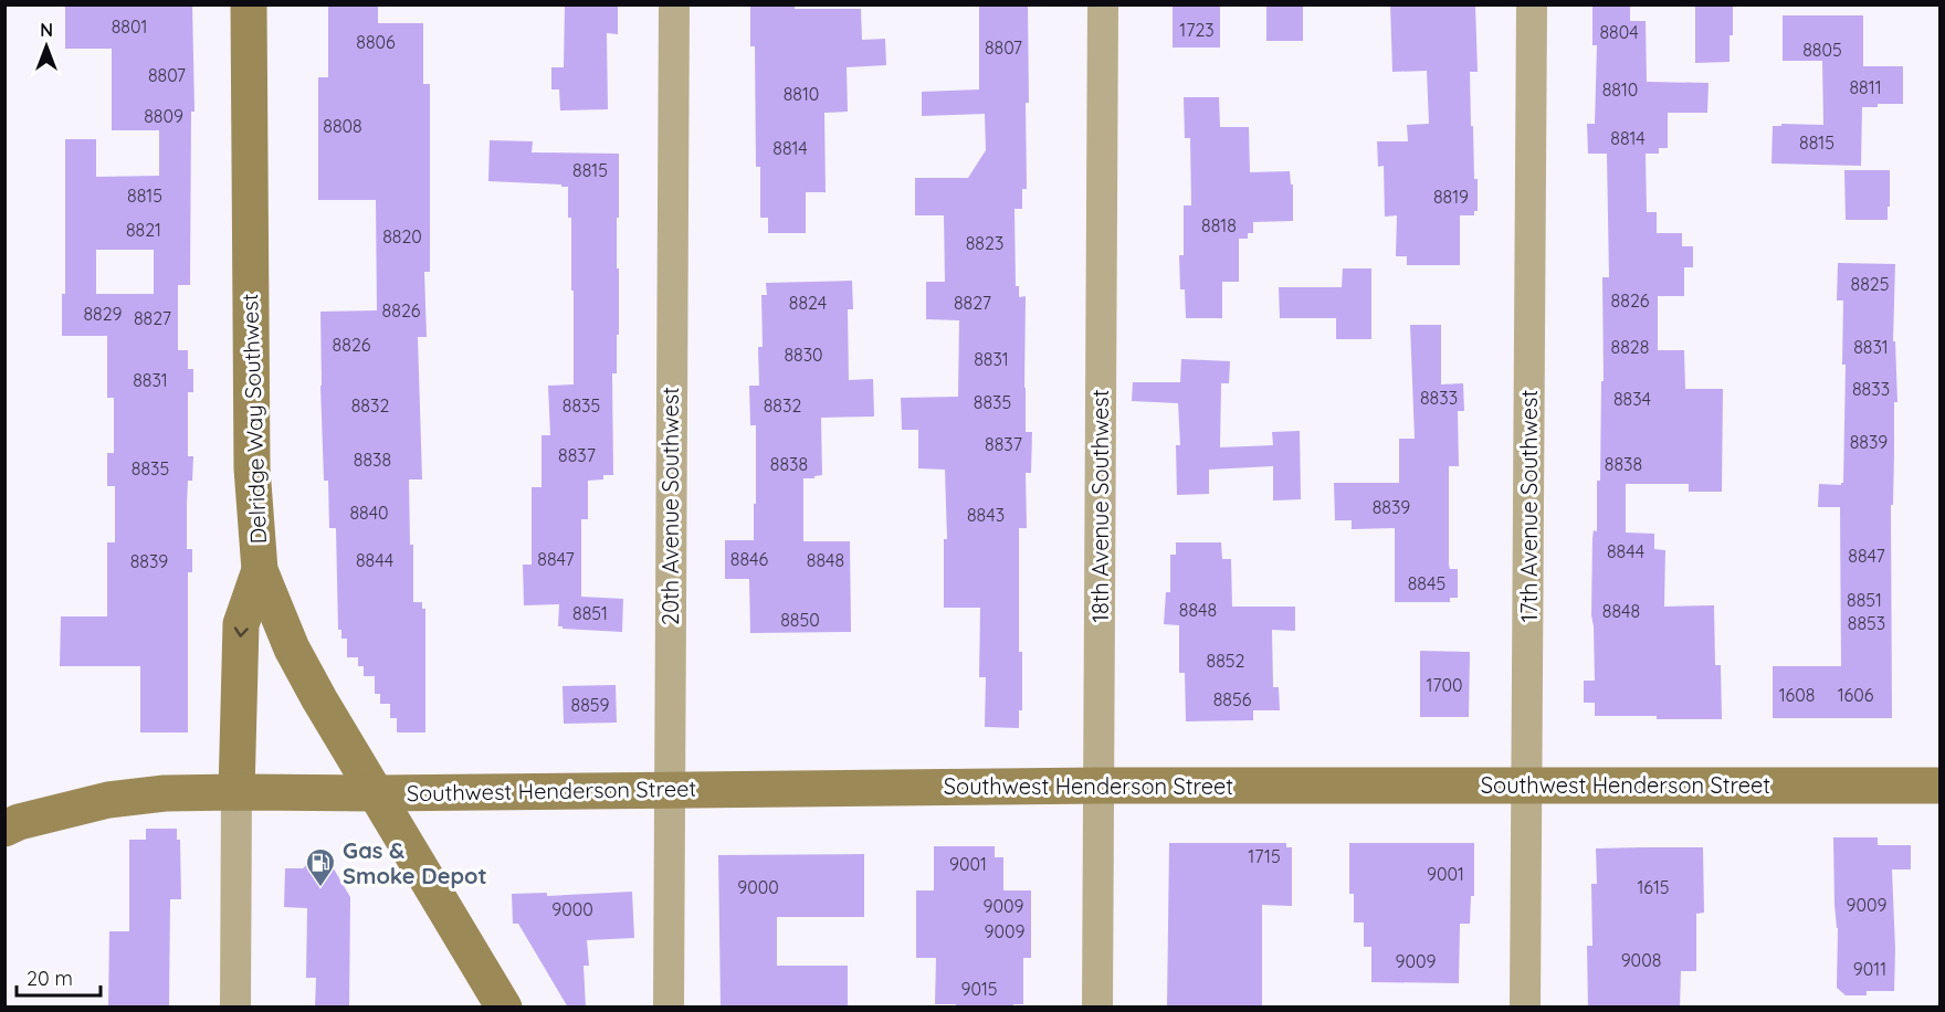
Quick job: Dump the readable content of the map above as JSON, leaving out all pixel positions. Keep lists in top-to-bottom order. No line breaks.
{"streets":{"street":["Delridge Way Southwest","20th Avenue Southwest","18th Avenue Southwest","17th Avenue Southwest","Southwest Henderson Street"]},"crossings":[["Delridge Way Southwest","Southwest Henderson Street"],["20th Avenue Southwest","Southwest Henderson Street"],["18th Avenue Southwest","Southwest Henderson Street"],["17th Avenue Southwest","Southwest Henderson Street"]],"places":{"fuel station":["Gas & Smoke Depot"]},"house_numbers":["8801","1723","8804","8806","8807","8805","8807","8811","8810","8810","8809","8808","8814","8815","8814","8815","8815","8819","8818","8821","8820","8823","8825","8826","8824","8827","8826","8829","8827","8826","8828","8831","8830","8831","8831","8833","8833","8834","8835","8832","8835","8832","8839","8837","8837","8838","8838","8838","8835","8839","8840","8843","8844","8847","8847","8846","8844","8848","8839","8845","8851","8848","8848","8851","8850","8853","8852","1700","1608","1606","8856","8859","1715","9001","9001","9000","1615","9009","9009","9000","9009","9008","9009","9011","9015"],"scale_bar":"20 m","north":"top"}
